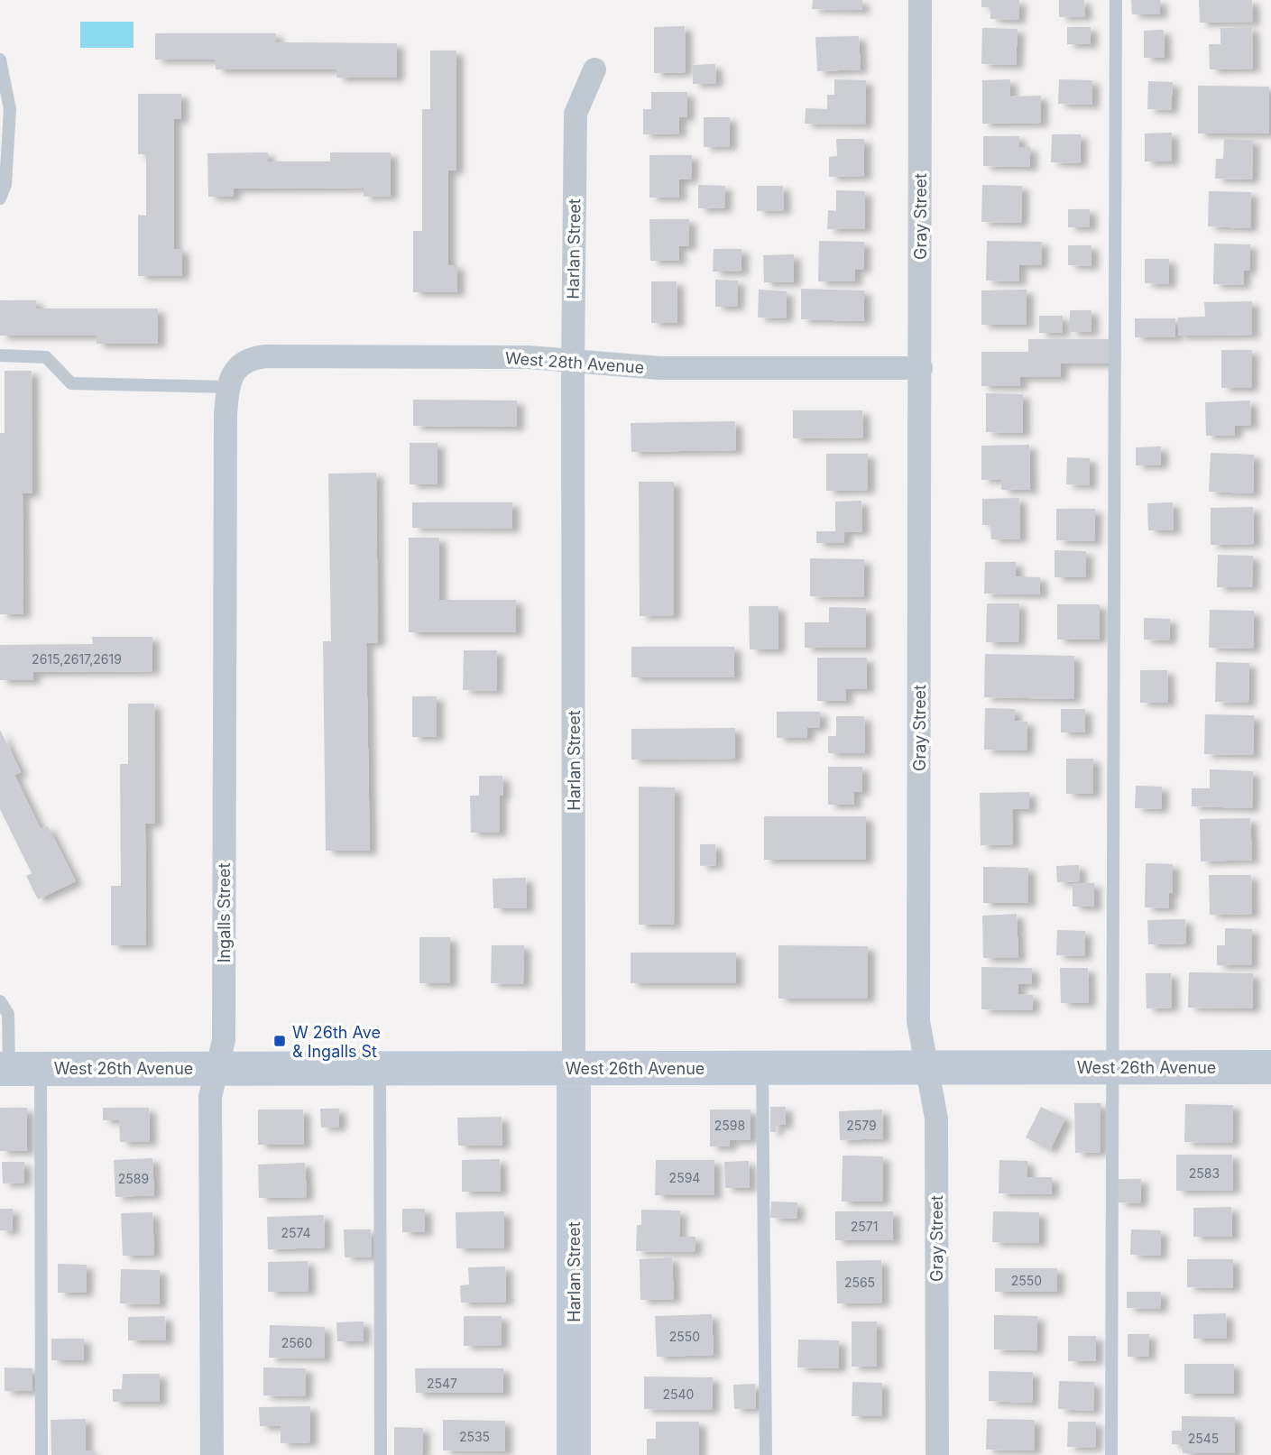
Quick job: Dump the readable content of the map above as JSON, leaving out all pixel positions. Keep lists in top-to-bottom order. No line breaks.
{"streets":{"street":["Gray Street","Harlan Street","West 28th Avenue","Ingalls Street","West 26th Avenue"]},"crossings":[["Gray Street","West 28th Avenue"],["Gray Street","West 26th Avenue"],["Harlan Street","West 28th Avenue"],["Harlan Street","West 26th Avenue"],["West 28th Avenue","Ingalls Street"],["Ingalls Street","West 26th Avenue"]],"places":{"transit":["W 26th Ave & Ingalls St"]},"house_numbers":["2615,2617,2619","2598","2579","2583","2594","2589","2571","2574","2550","2565","2550","2560","2547","2540","2535","2545"]}
